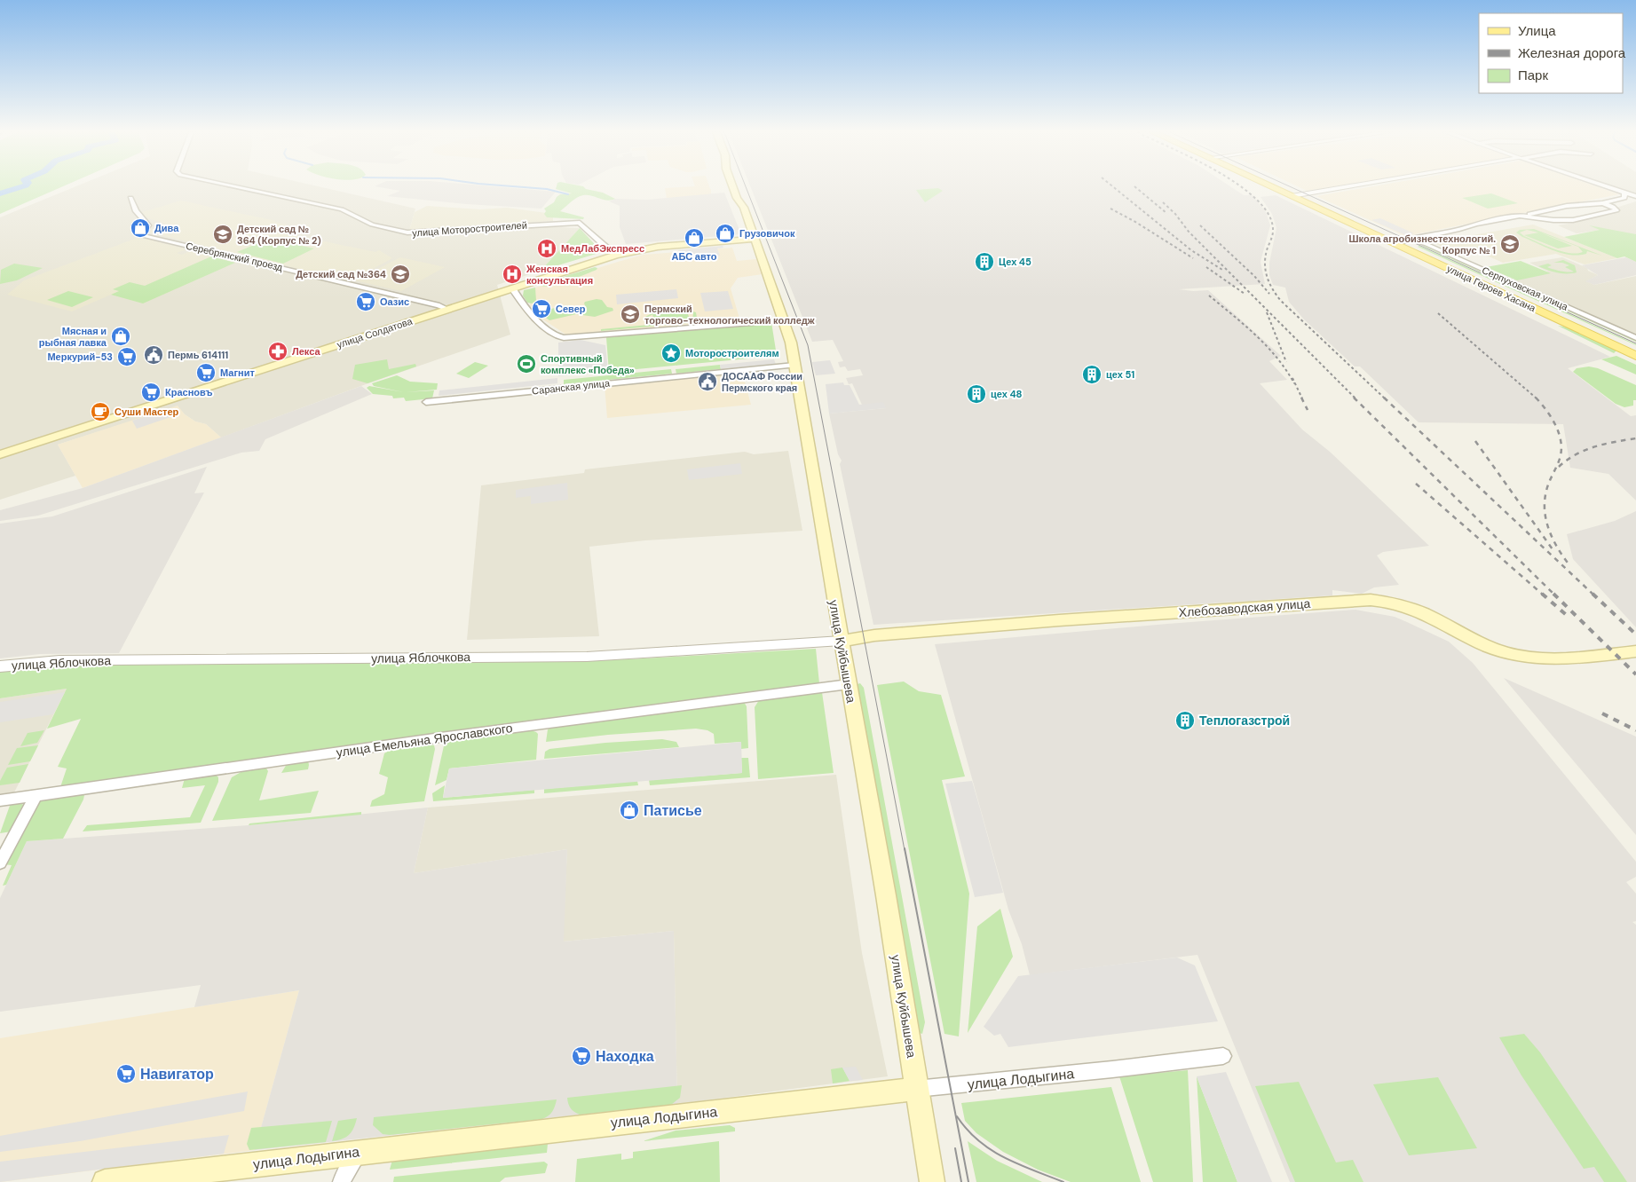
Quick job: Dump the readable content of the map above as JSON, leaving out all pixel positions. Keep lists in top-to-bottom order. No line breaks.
{"streets":{"main road":["улица Героев Хасана","улица Солдатова","Хлебозаводская улица","улица Куйбышева","улица Лодыгина"],"street":["улица Моторостроителей","Серебрянский проезд","Серпуховская улица","Саранская улица","улица Яблочкова","улица Емельяна Ярославского"]},"crossings":[["улица Моторостроителей","улица Солдатова"],["Серебрянский проезд","улица Солдатова"],["улица Солдатова","улица Куйбышева"],["Саранская улица","улица Куйбышева"],["Хлебозаводская улица","улица Куйбышева"],["Хлебозаводская улица","улица Яблочкова"],["улица Куйбышева","улица Яблочкова"],["улица Куйбышева","улица Емельяна Ярославского"],["улица Куйбышева","улица Лодыгина"]],"places":{"shop":["Дива","Грузовичок","АБС авто","Мясная и рыбная лавка","Патисье"],"school or university":["Детский сад № 364 (Корпус № 2)","Школа агробизнестехнологий. Корпус № 1","Детский сад №364","Пермский торгово-технологический колледж"],"hospital":["МедЛабЭкспресс","Женская консультация"],"building":["Цех 45","цех 51","цех 48","Теплогазстрой"],"supermarket":["Оазис","Север","Меркурий-53","Магнит","Красновъ","Находка","Навигатор"],"pharmacy":["Лекса"],"place":["Моторостроителям"],"public building":["Пермь 614111","ДОСААФ России Пермского края"],"sports":["Спортивный комплекс «Победа»"],"cafe":["Суши Мастер"]},"legend":["Улица","Железная дорога","Парк"]}
